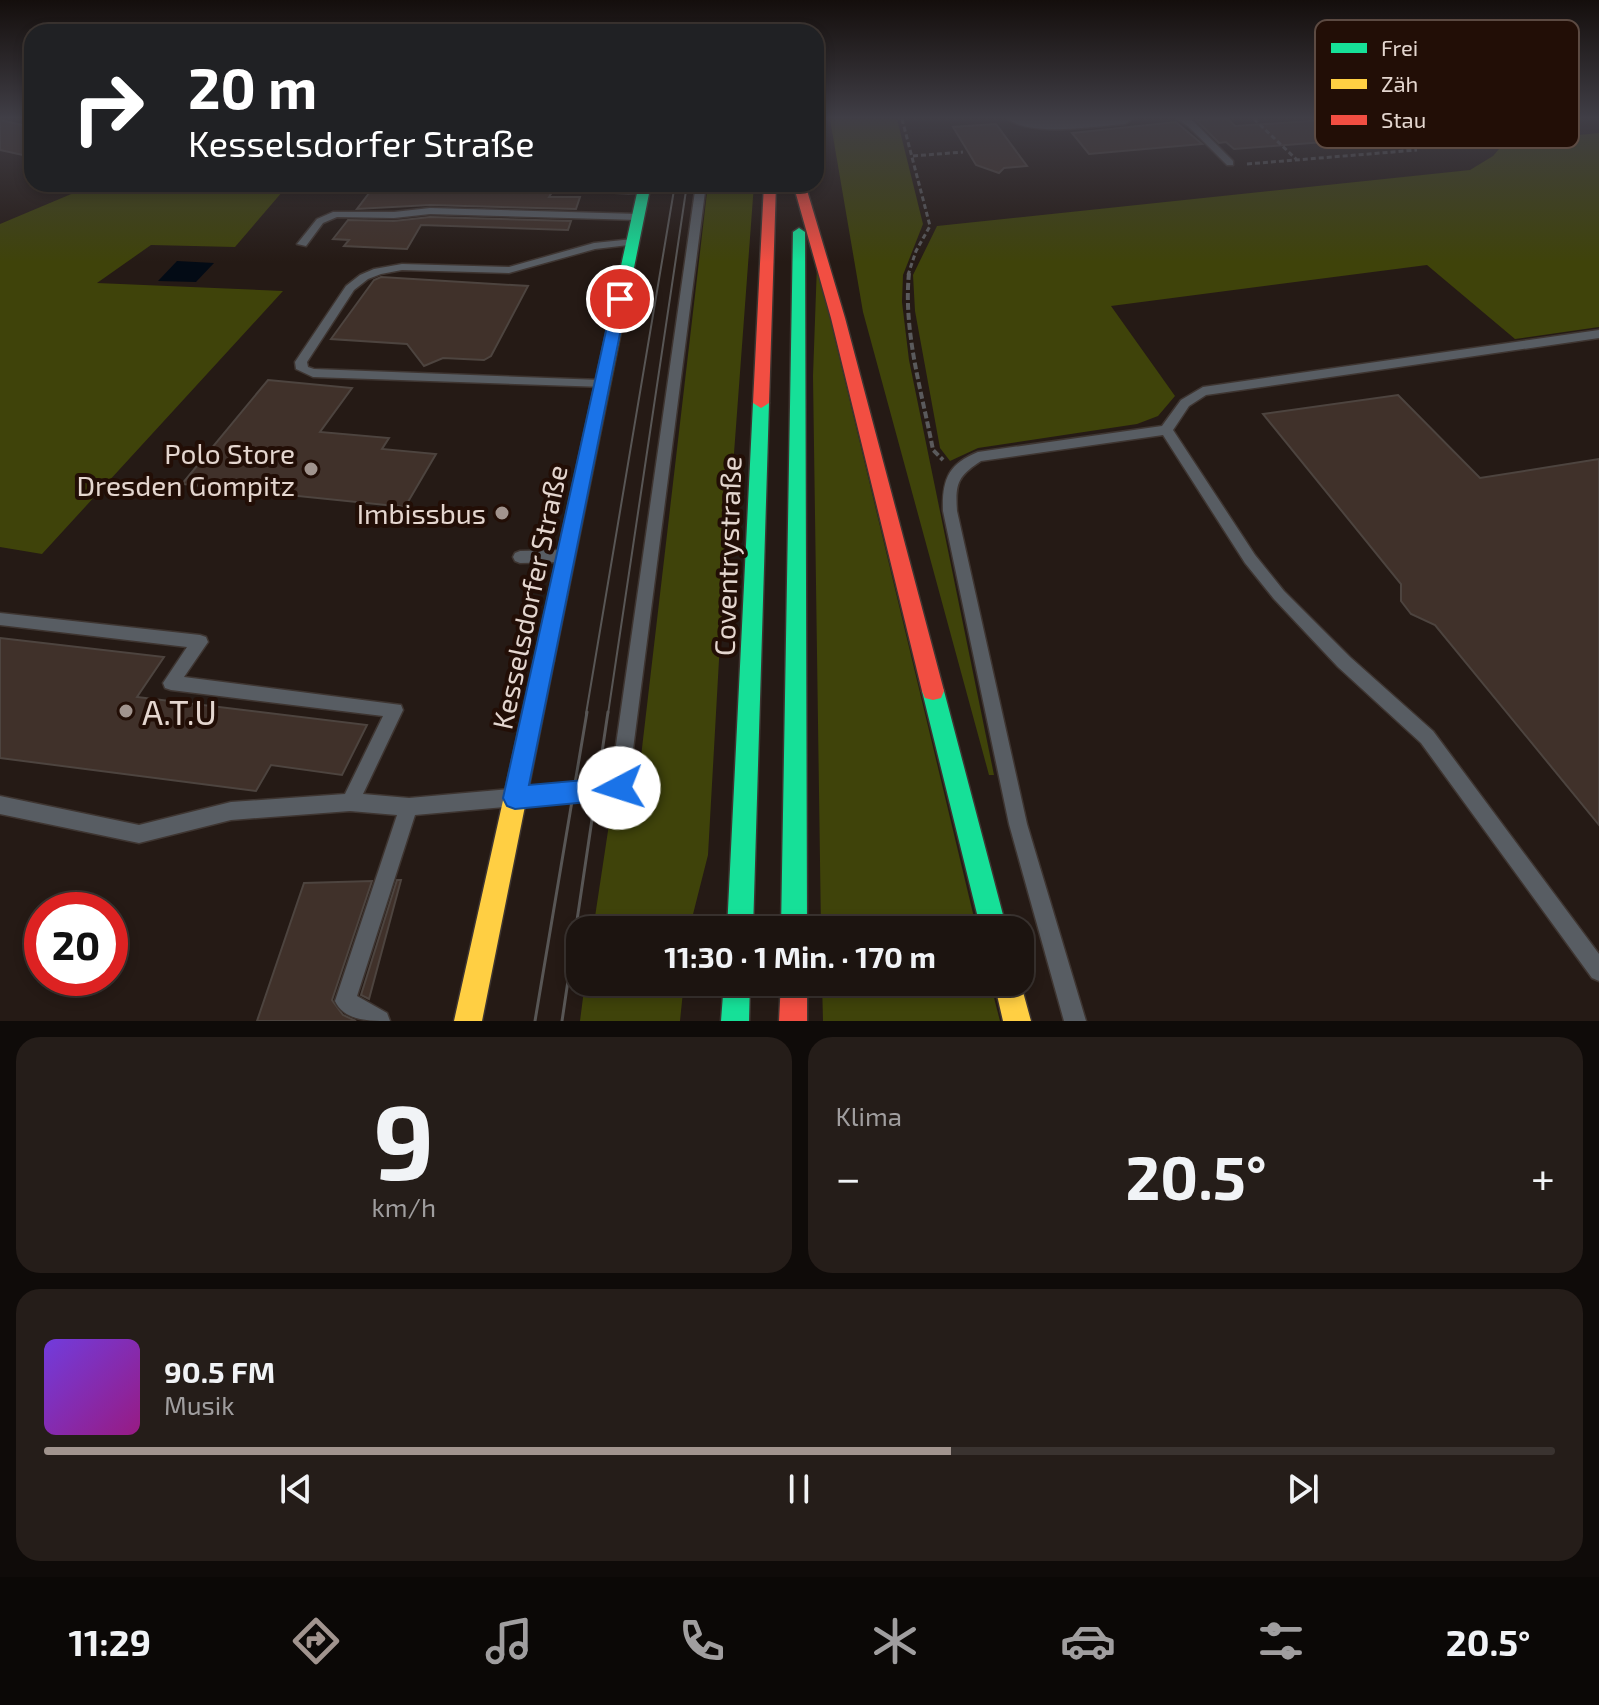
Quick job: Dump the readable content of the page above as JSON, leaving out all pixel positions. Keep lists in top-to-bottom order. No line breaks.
{"streets":{"main road":["Coventrystraße","Kesselsdorfer Straße"]},"places":["Polo Store Dresden Gompitz","Imbissbus","A.T.U"],"legend":["Frei","Zäh","Stau"],"page":{"turn":["20 m","Kesselsdorfer Straße"],"limit":"20","trip":"11:30 · 1 Min. · 170 m","tile":[["9","km/h"],"Klima"],"heat":["−","20.5°","+"],"song":["90.5 FM","Musik"],"tabs":["11:29","20.5°"]}}
